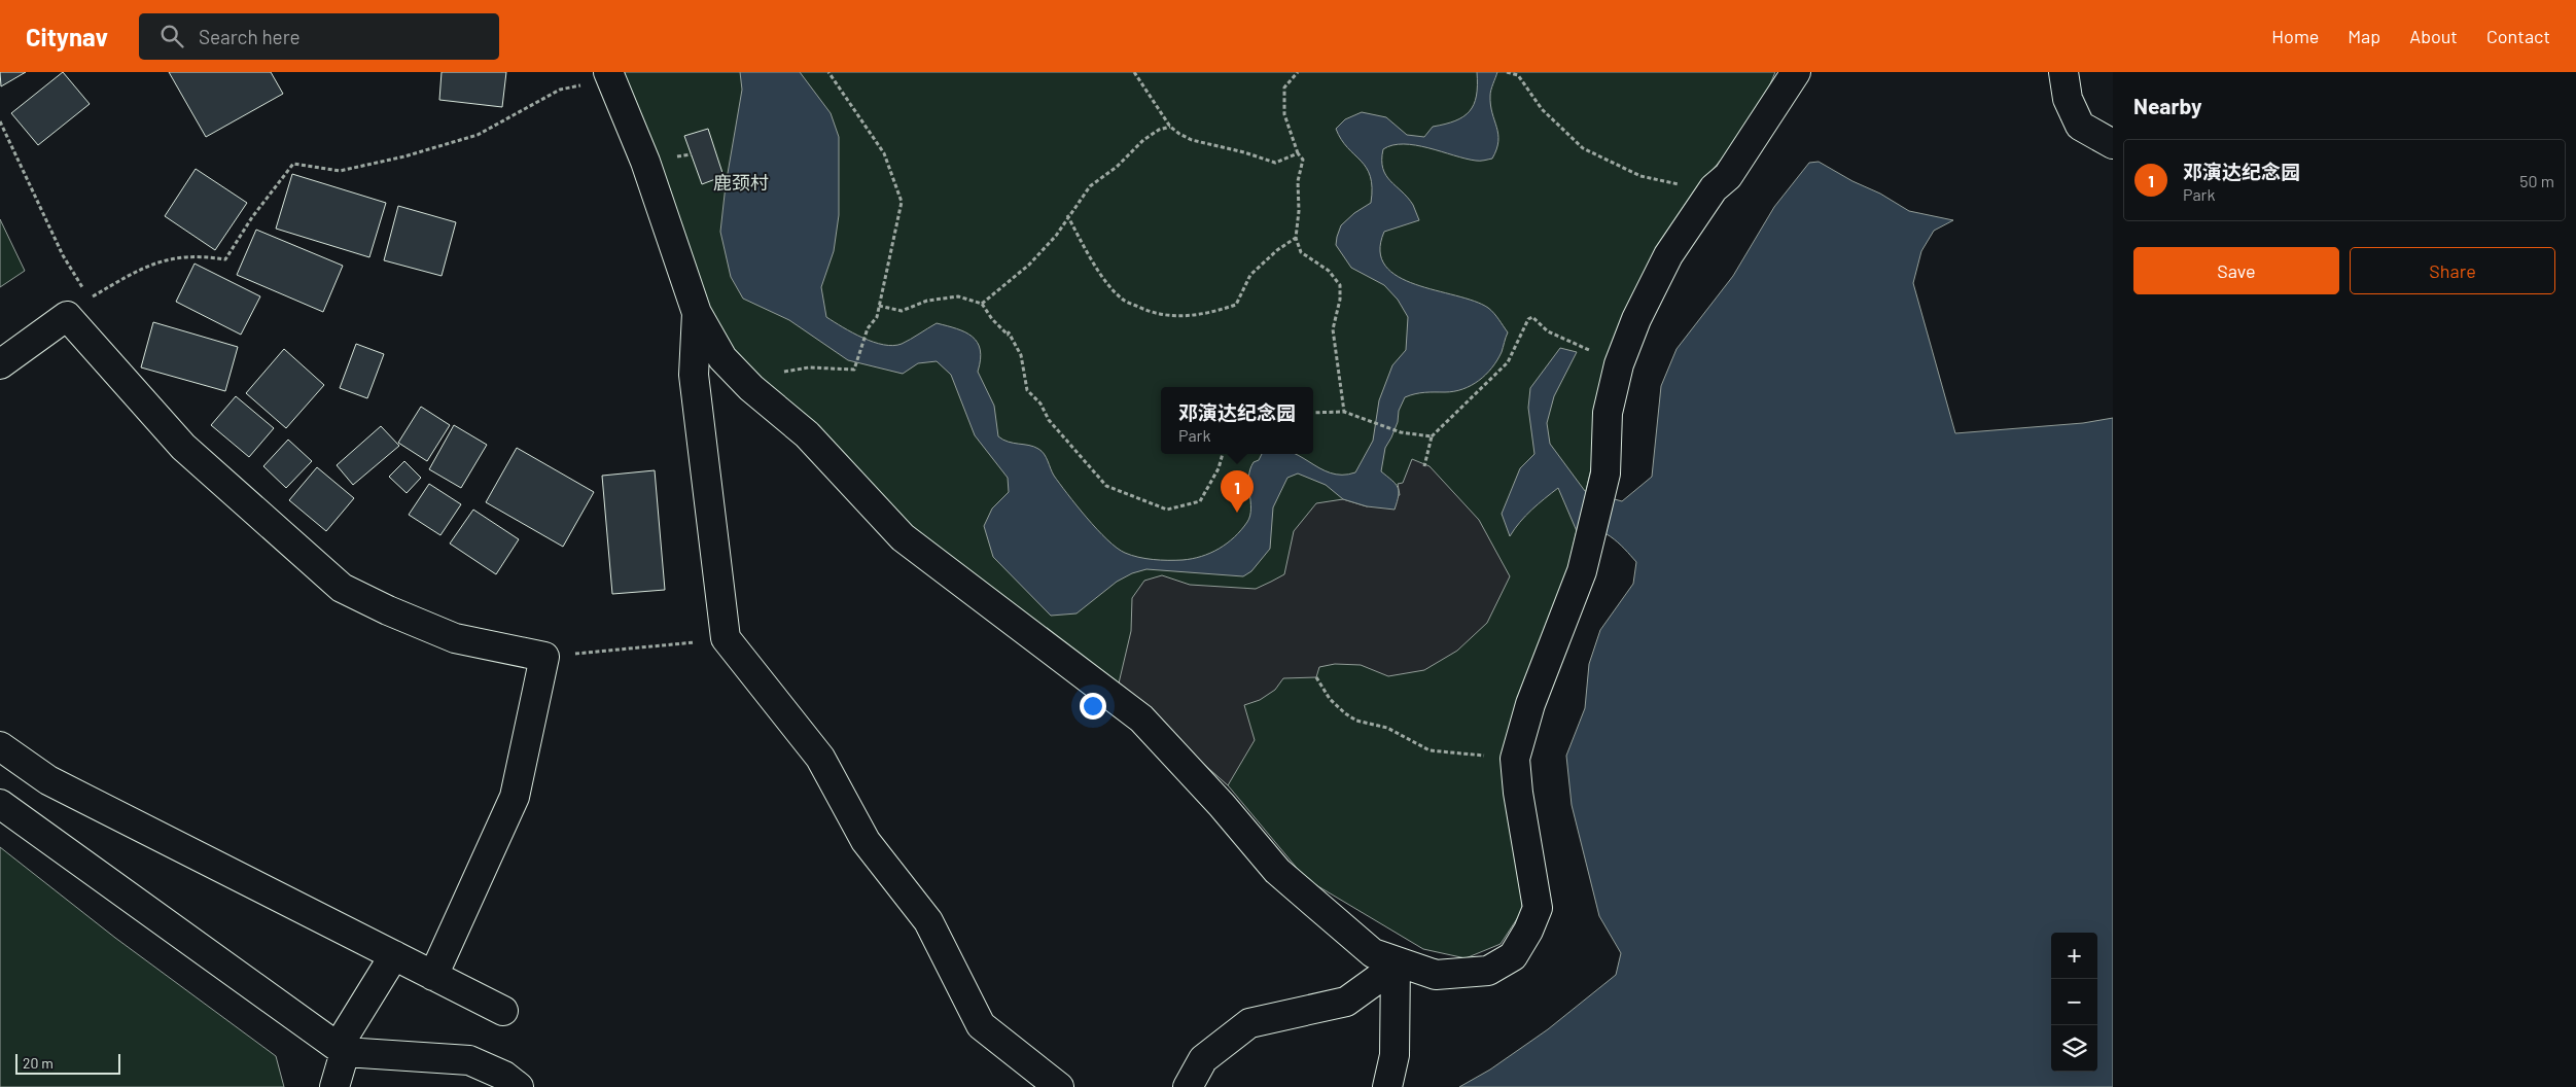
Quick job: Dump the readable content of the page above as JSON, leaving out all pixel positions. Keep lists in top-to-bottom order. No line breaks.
{"districts":["鹿颈村"],"scale_bar":"20 m","page":{"header":"Citynav","search":"Search here","nav":["Home","Map","About","Contact"],"heading":"Nearby","list":[{"mark":"1","name":"邓演达纪念园","note":"Park","value":"50 m"}],"buttons":["Save","Share"],"popup":["邓演达纪念园","Park"],"pins":"1","map_buttons":["+","−"],"scale":"20 m"}}
